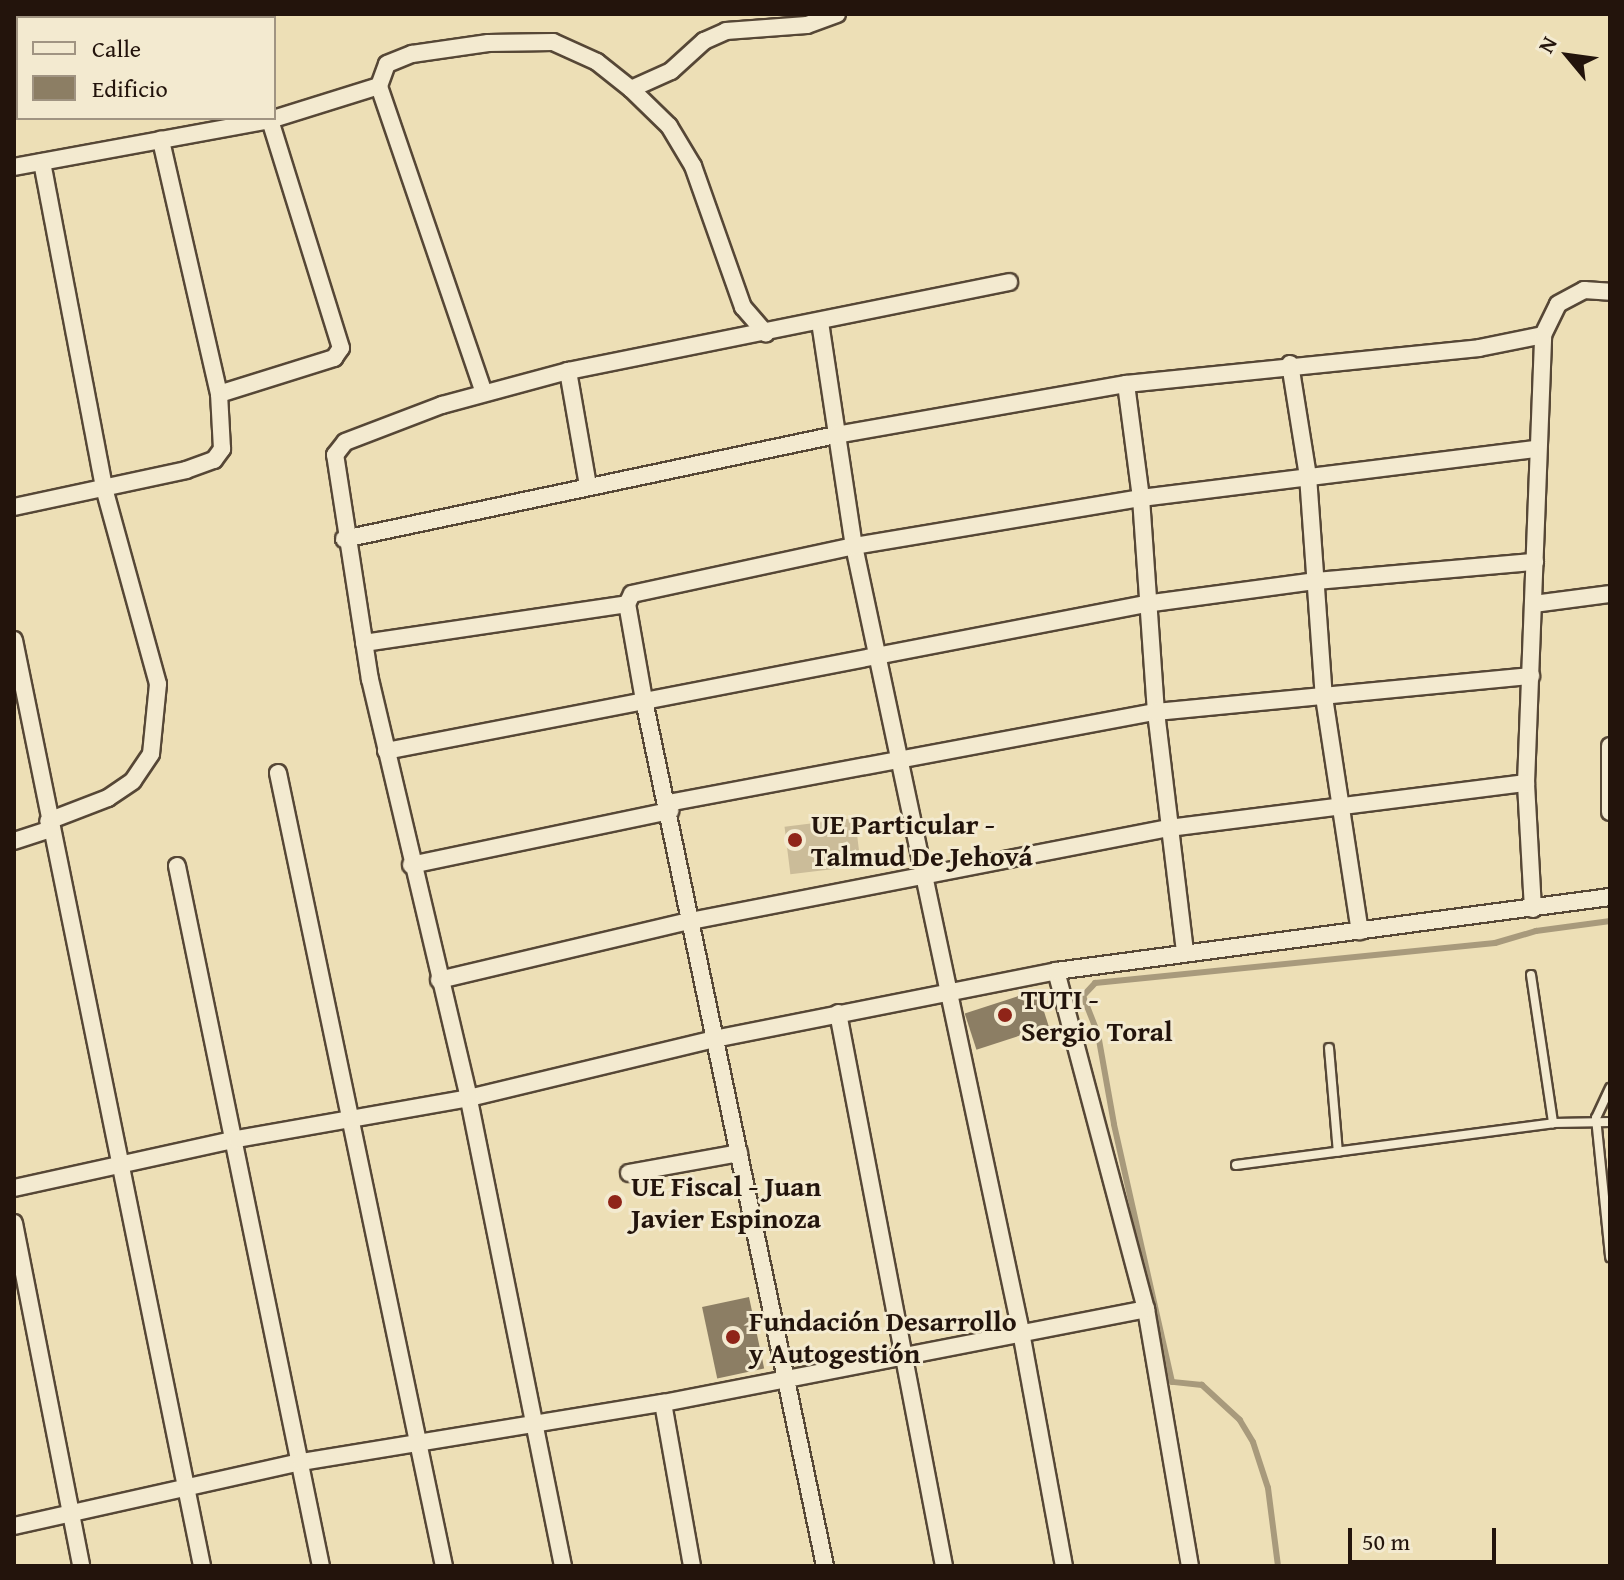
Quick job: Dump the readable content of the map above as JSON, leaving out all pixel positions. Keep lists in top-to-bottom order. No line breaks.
{"places":["UE Particular - Talmud De Jehová","TUTI - Sergio Toral","UE Fiscal - Juan Javier Espinoza","Fundación Desarrollo y Autogestión"],"legend":["Calle","Edificio"],"scale_bar":"50 m","north":"top left"}
